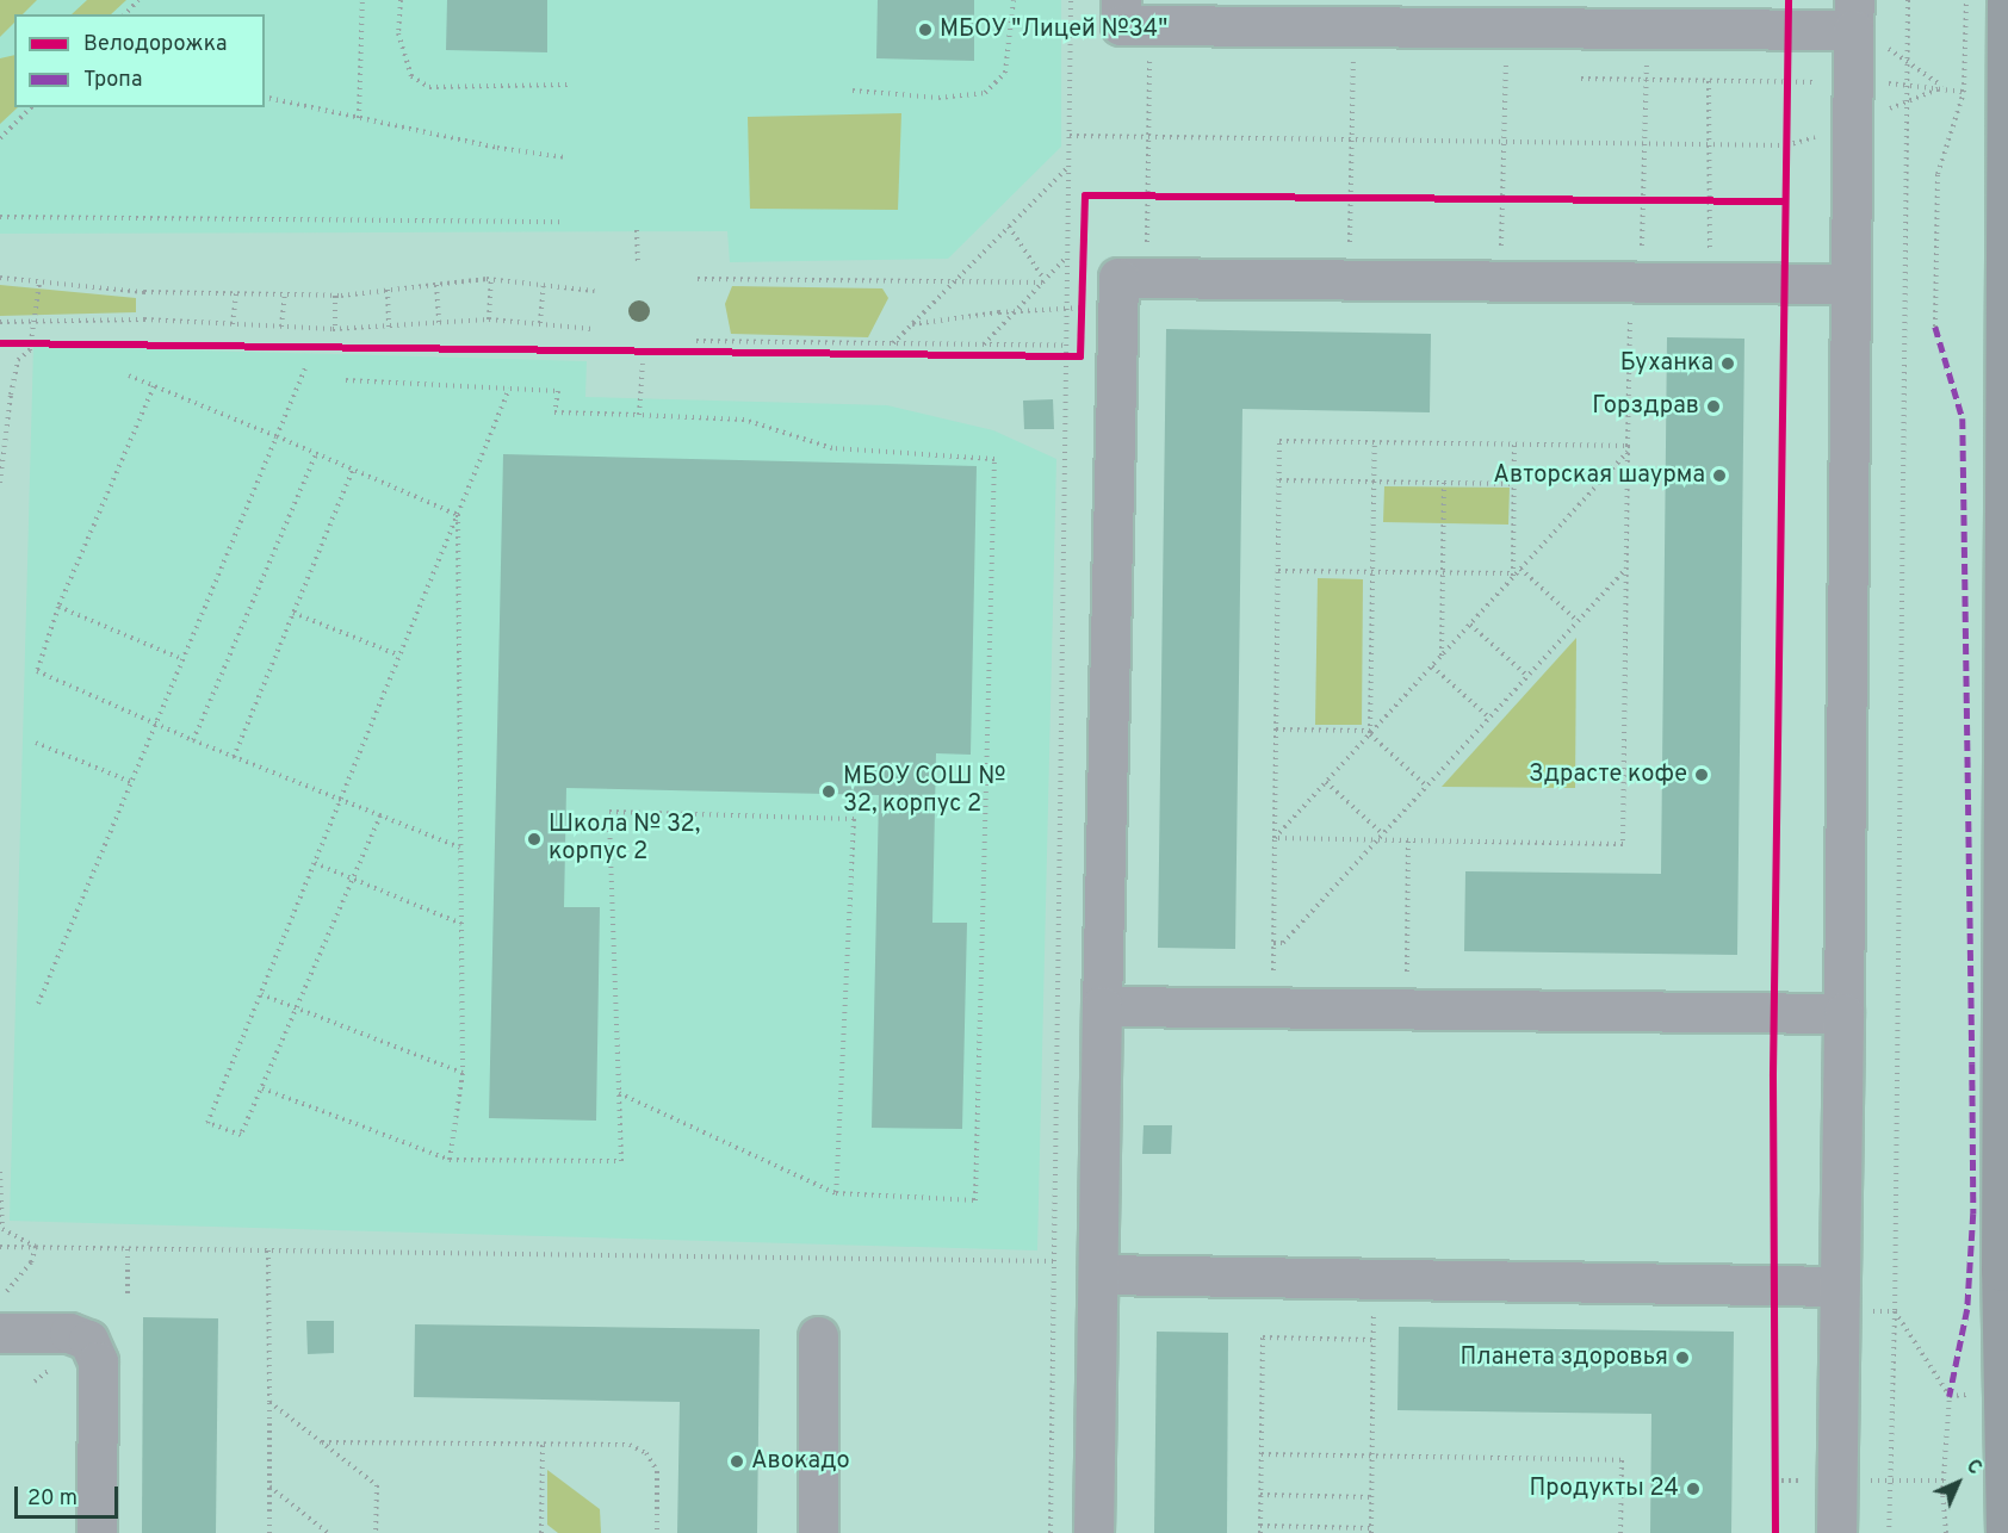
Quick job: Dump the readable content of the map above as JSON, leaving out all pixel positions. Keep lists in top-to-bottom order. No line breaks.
{"places":["МБОУ \"Лицей №34\"","Буханка","Горздрав","Авторская шаурма","Здрасте кофе","МБОУ СОШ № 32, корпус 2","Школа № 32, корпус 2","Планета здоровья","Авокадо","Продукты 24"],"legend":["Велодорожка","Тропа"],"scale_bar":"20 m","north":"top right"}
